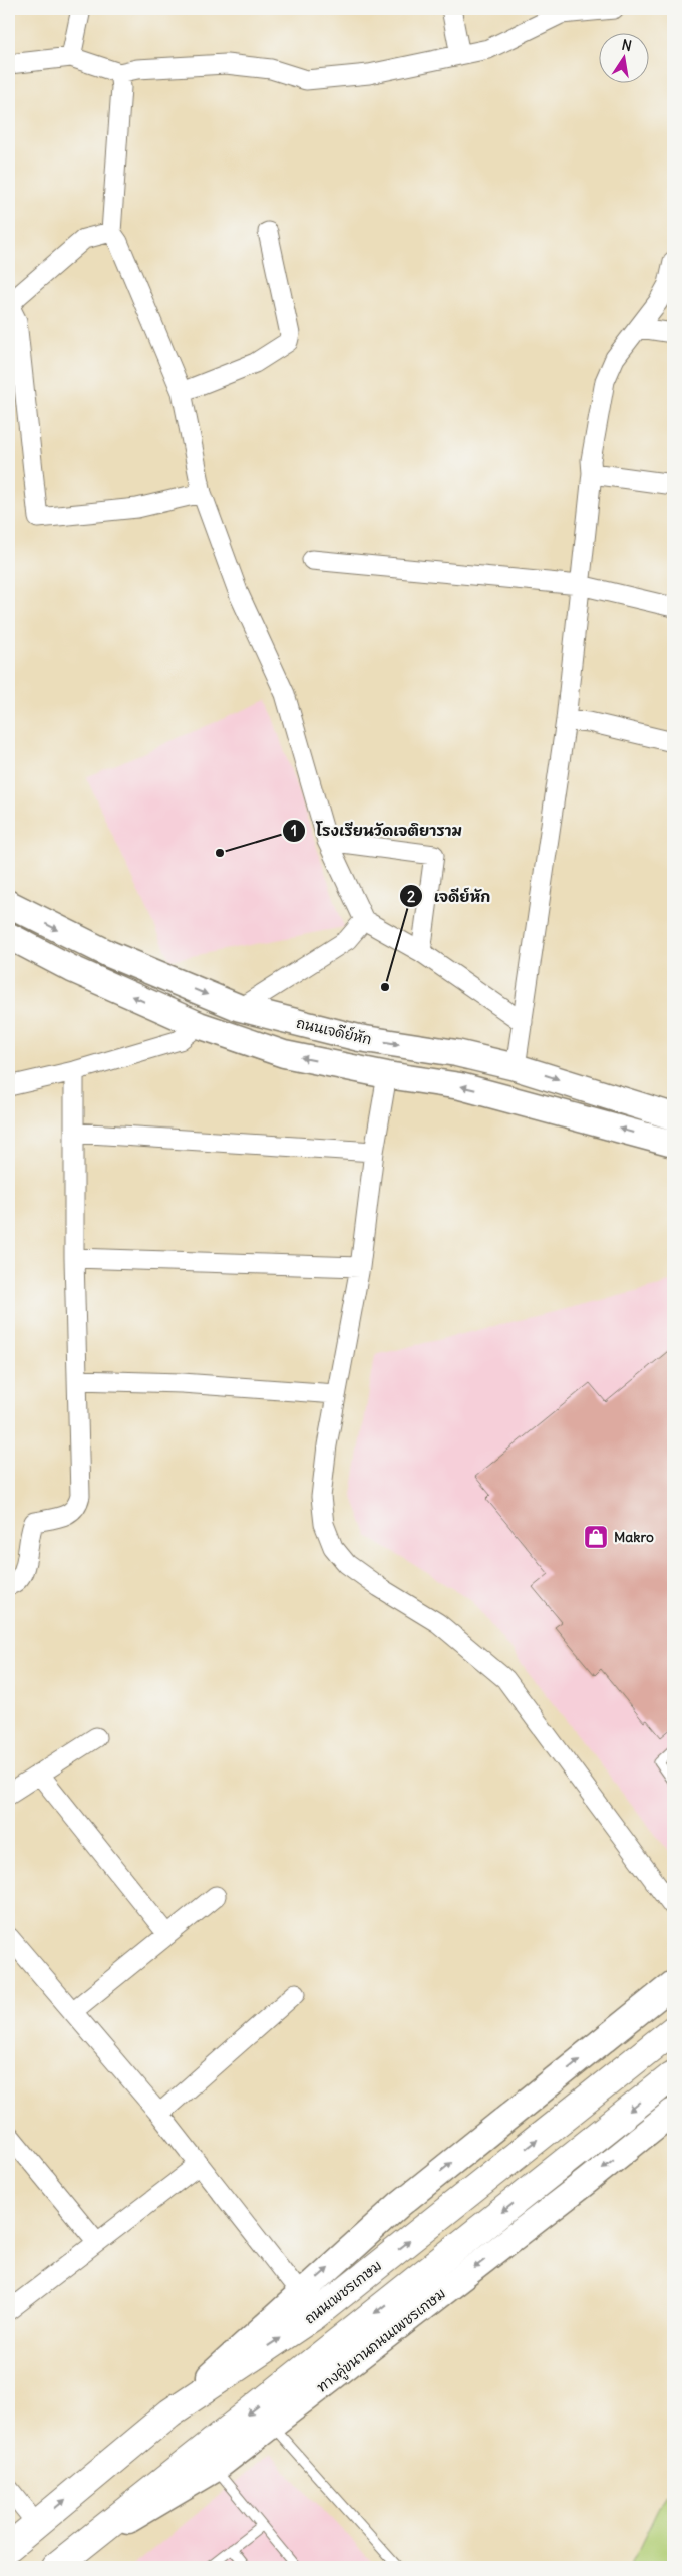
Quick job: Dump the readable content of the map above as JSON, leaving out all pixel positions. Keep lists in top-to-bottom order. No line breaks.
{"streets":{"highway":["ถนนเพชรเกษม"],"main road":["ถนนเจดีย์หัก","ทางคู่ขนานถนนเพชรเกษม"]},"places":{"other":["โรงเรียนวัดเจติยาราม","เจดีย์หัก"],"shop":["Makro"]},"north":"top"}
